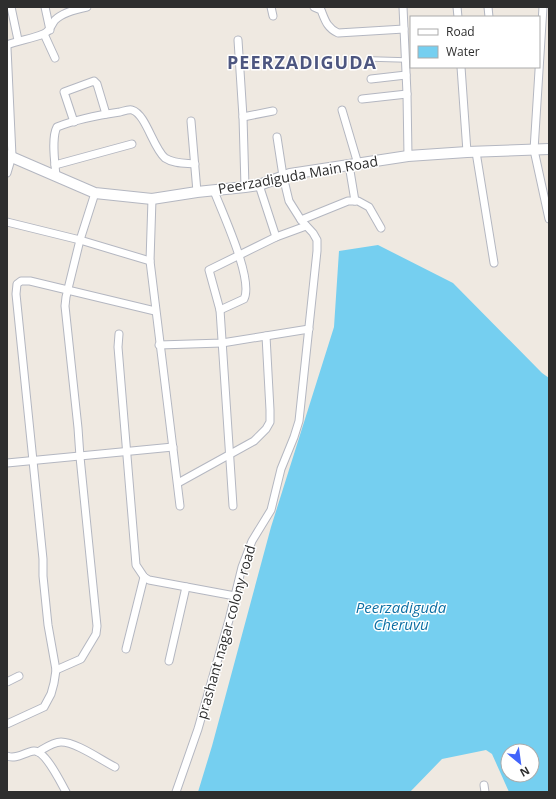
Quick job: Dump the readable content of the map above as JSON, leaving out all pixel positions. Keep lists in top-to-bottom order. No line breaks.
{"streets":{"street":["Peerzadiguda Main Road","prashant nagar colony road"]},"crossings":[["Peerzadiguda Main Road","prashant nagar colony road"]],"districts":["PEERZADIGUDA"],"water":["Peerzadiguda Cheruvu"],"legend":["Road","Water"],"north":"bottom right"}
